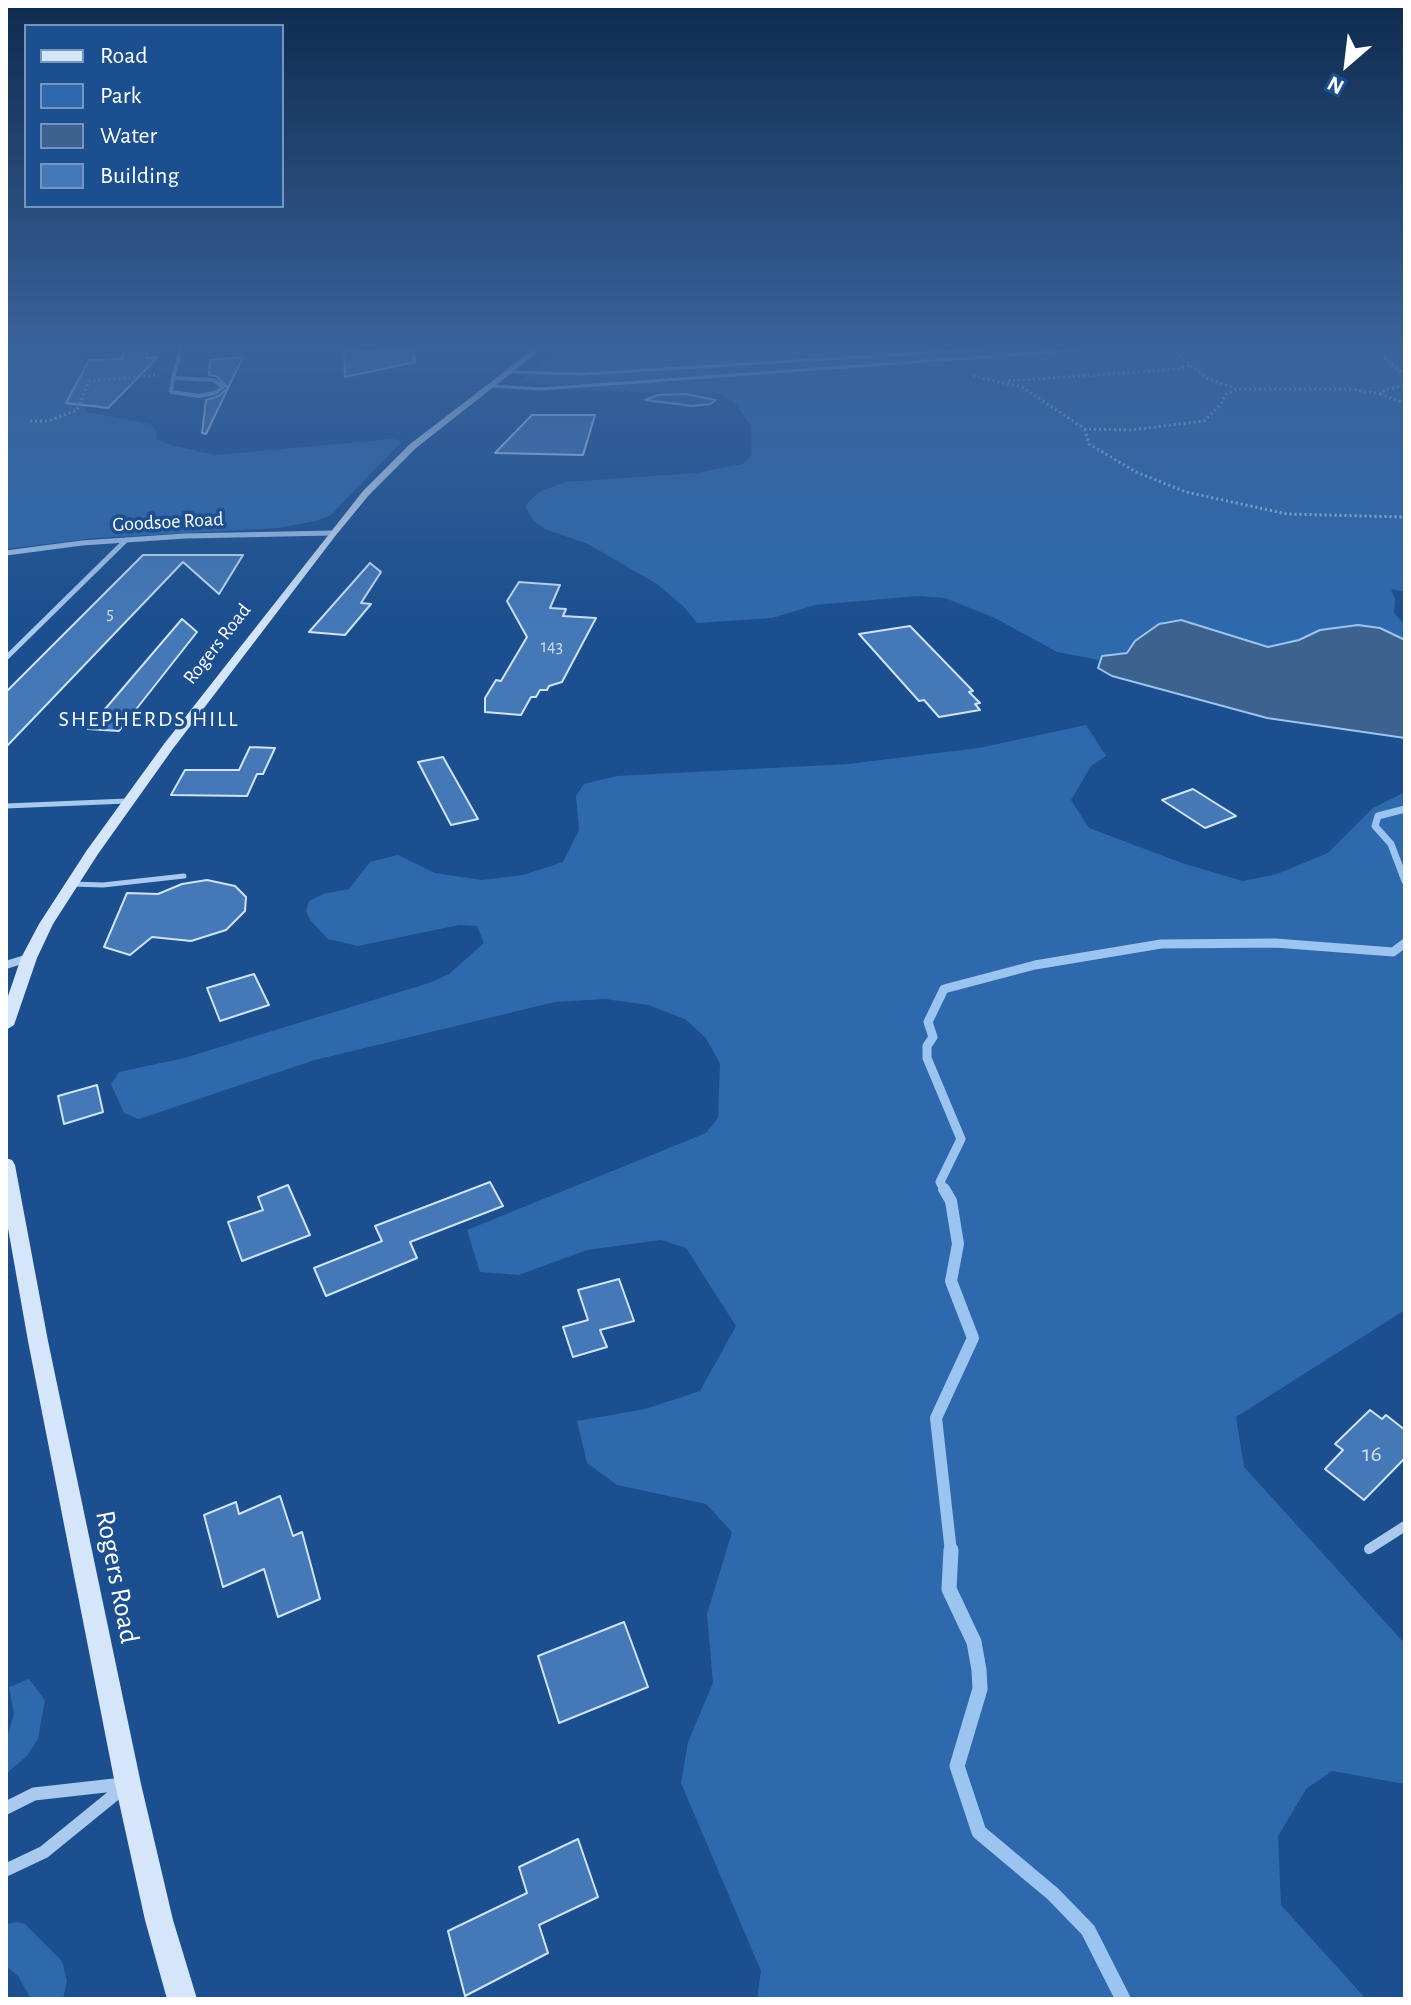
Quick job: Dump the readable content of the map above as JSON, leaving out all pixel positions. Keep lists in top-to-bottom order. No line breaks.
{"streets":{"main road":["Rogers Road"],"street":["Goodsoe Road"]},"crossings":[["Goodsoe Road","Rogers Road"]],"districts":["SHEPHERDS HILL"],"house_numbers":["5","143","16"],"legend":["Road","Park","Water","Building"],"north":"bottom left"}
